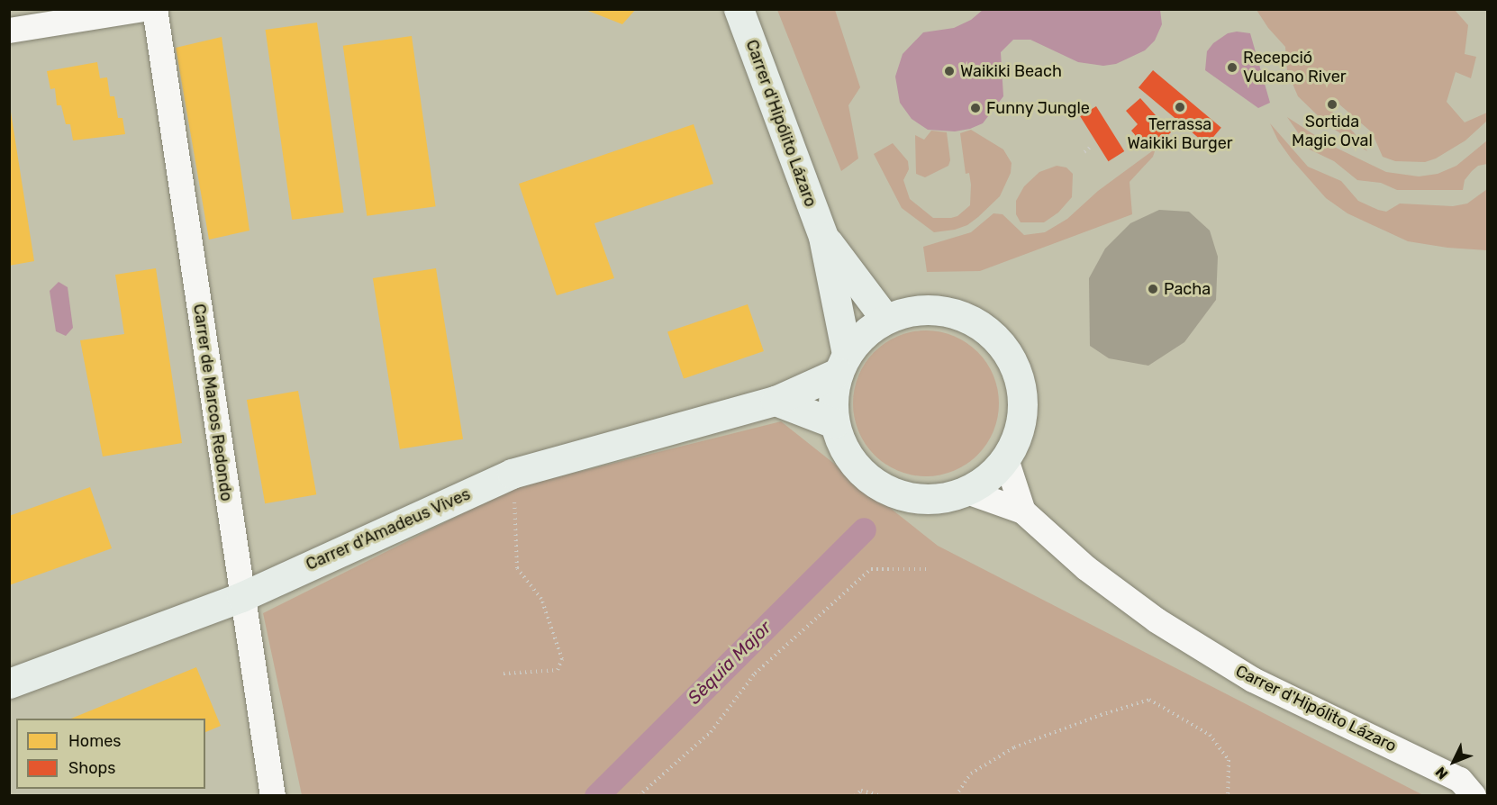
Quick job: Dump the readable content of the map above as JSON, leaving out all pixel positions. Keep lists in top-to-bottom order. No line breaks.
{"streets":{"street":["Carrer d'Hipólito Lázaro","Carrer de Marcos Redondo","Carrer d'Amadeus Vives"]},"crossings":[["Carrer d'Hipólito Lázaro","Carrer d'Amadeus Vives"],["Carrer de Marcos Redondo","Carrer d'Amadeus Vives"]],"water":["Sèquia Major"],"places":["Recepció Vulcano River","Waikiki Beach","Sortida Magic Oval","Terrassa Waikiki Burger","Funny Jungle","Pacha"],"legend":["Homes","Shops"],"north":"bottom left"}
